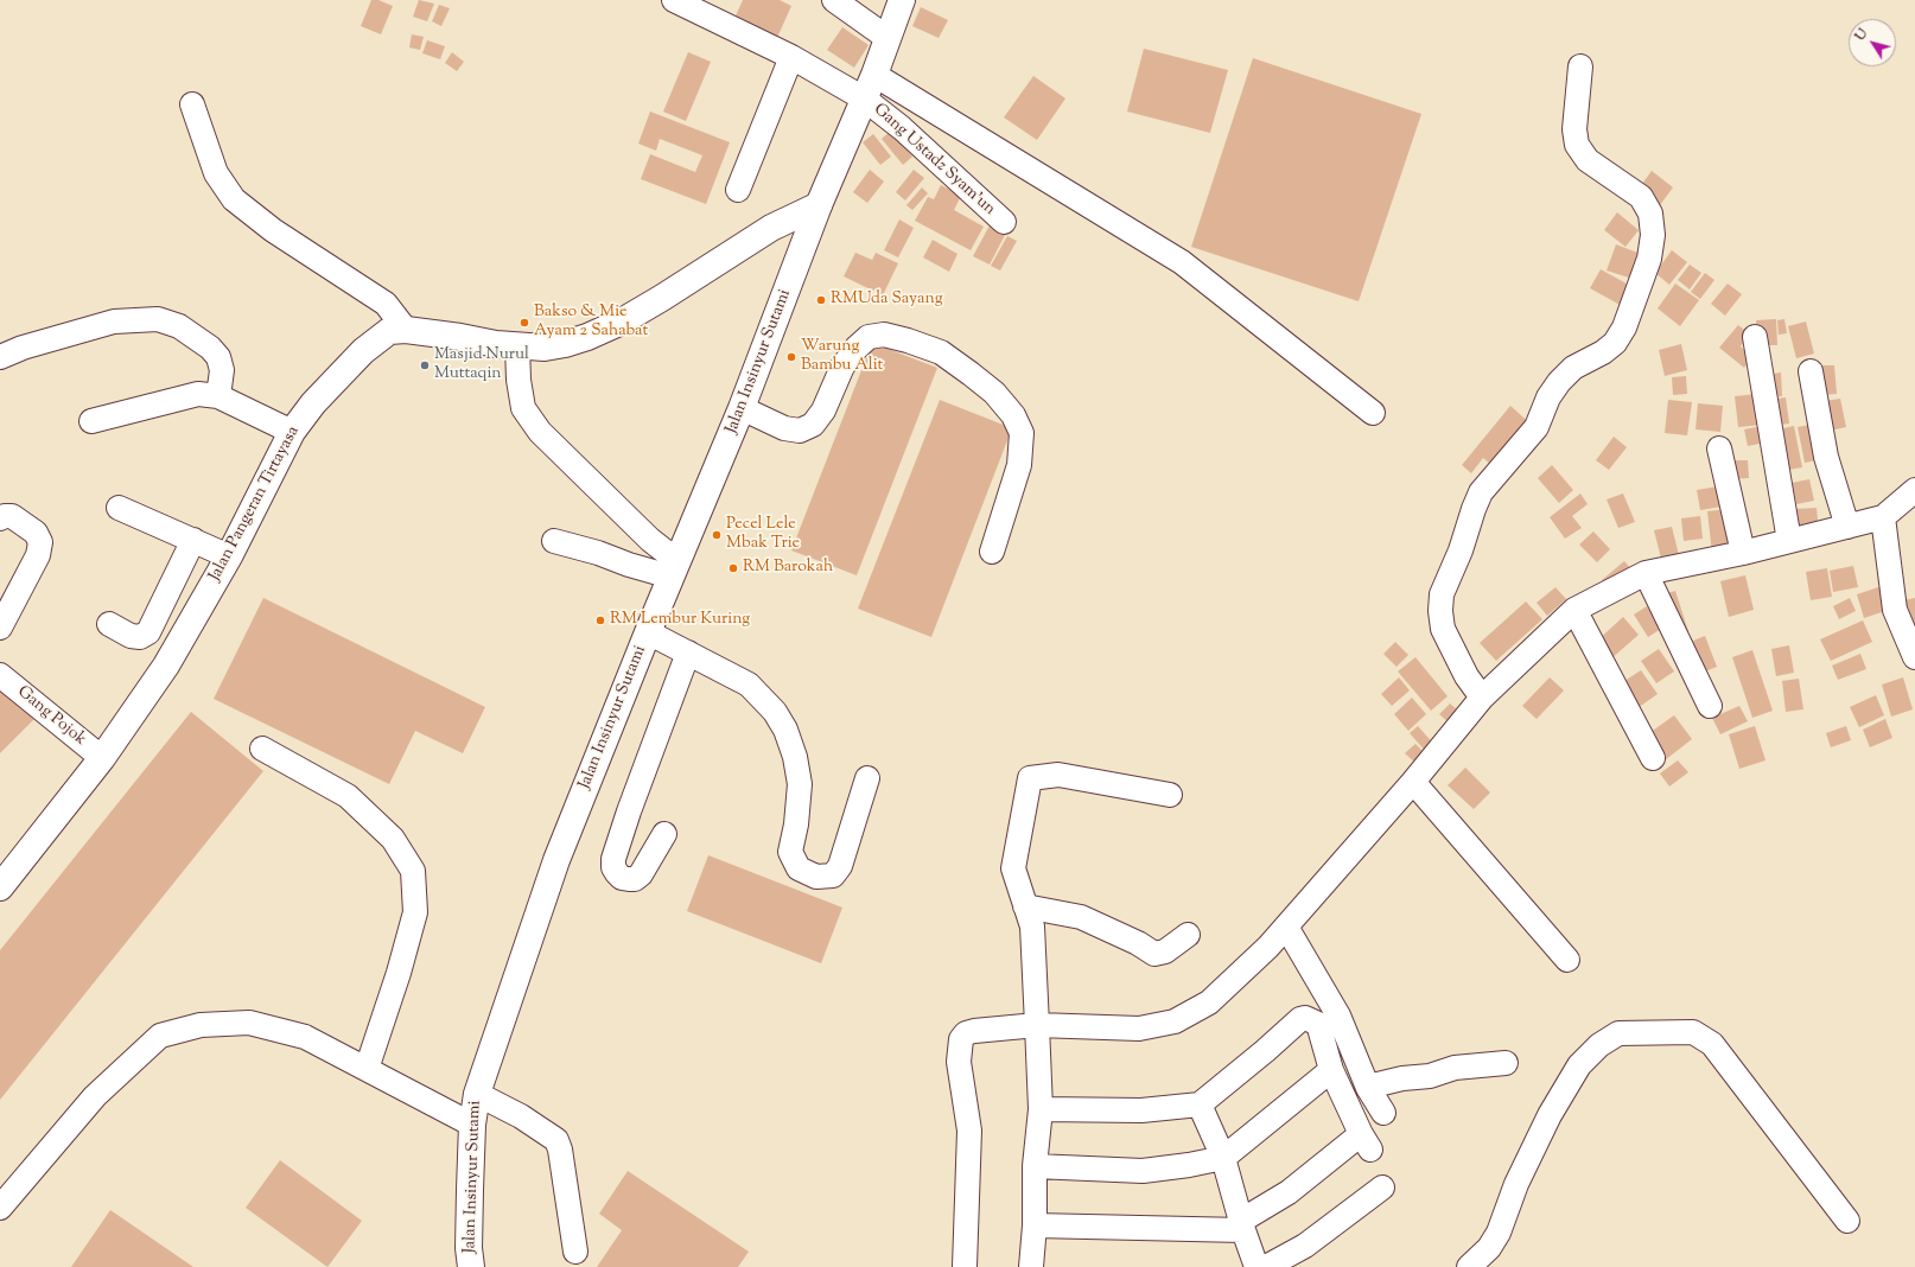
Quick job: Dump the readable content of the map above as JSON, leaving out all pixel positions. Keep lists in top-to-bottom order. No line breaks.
{"streets":{"main road":["Jalan Insinyur Sutami","Jalan Pangeran Tirtayasa"],"street":["Gang Ustadz Syam'un","Gang Pojok"]},"crossings":[["Gang Ustadz Syam'un","Jalan Insinyur Sutami"],["Jalan Insinyur Sutami","Jalan Pangeran Tirtayasa"],["Jalan Pangeran Tirtayasa","Gang Pojok"]],"places":["RMUda Sayang","Bakso & Mie Ayam 2 Sahabat","Warung Bambu Alit","Masjid Nurul Muttaqin","Pecel Lele Mbak Trie","RM Barokah","RM Lembur Kuring"],"north":"top left"}
